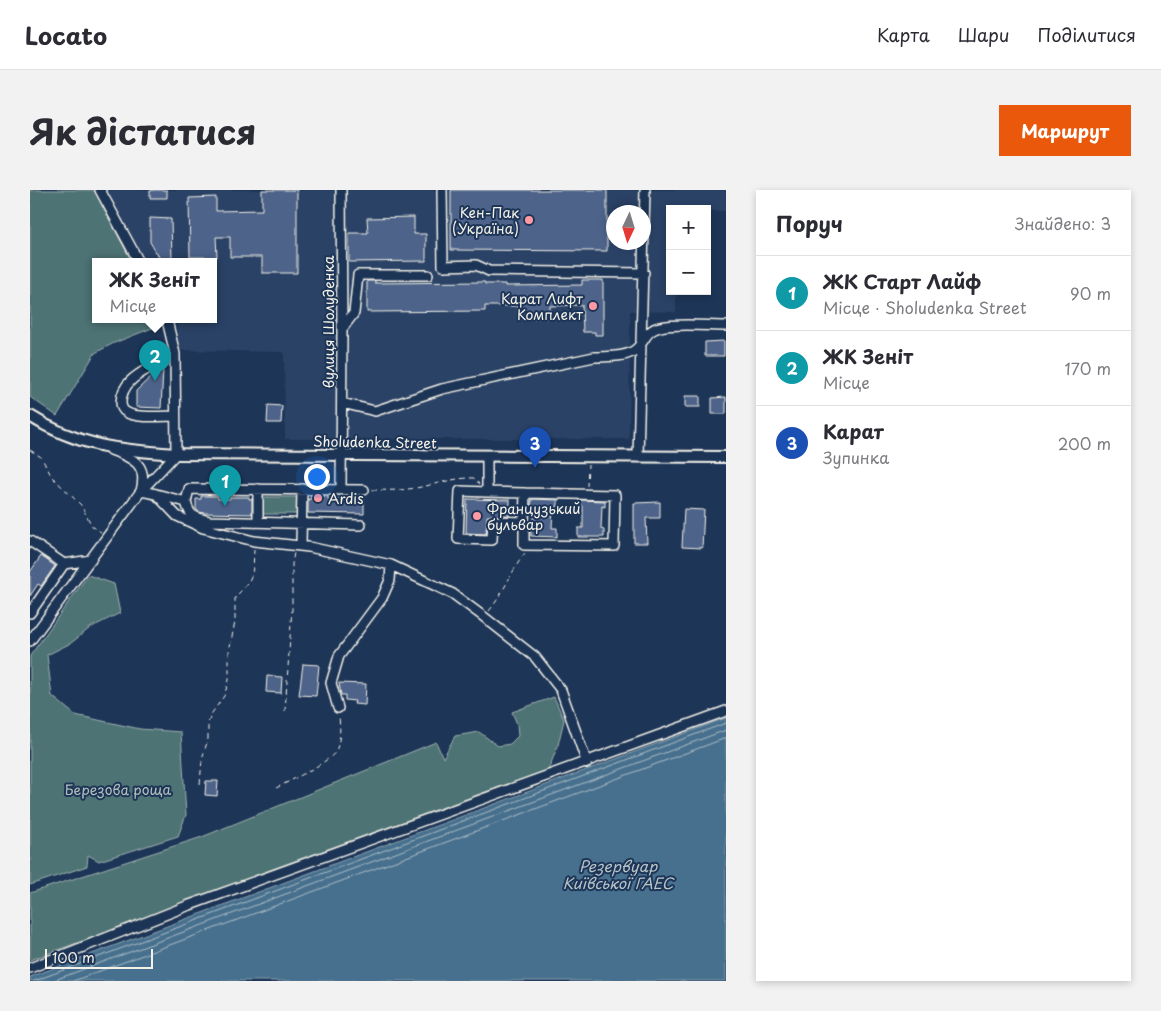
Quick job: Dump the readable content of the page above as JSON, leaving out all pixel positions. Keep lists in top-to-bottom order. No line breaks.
{"streets":{"main road":["Sholudenka Street"],"street":["вулиця Шолуденка"]},"crossings":[["вулиця Шолуденка","Sholudenka Street"]],"water":["Резервуар Київської ГАЕС"],"parks":["Березова роща"],"places":["Кен-Пак (Україна)","Карат Лифт Комплект","Ardis","Французький бульвар"],"scale_bar":"100 m","north":"bottom","page":{"header":"Locato","nav":["Карта","Шари","Поділитися"],"title":"Як дістатися","buttons":"Маршрут","heading":["Поруч","Знайдено: 3"],"map_buttons":["+","−"],"list":[{"mark":"1","name":"ЖК Старт Лайф","note":"Місце · Sholudenka Street","value":"90 m"},{"mark":"2","name":"ЖК Зеніт","note":"Місце","value":"170 m"},{"mark":"3","name":"Карат","note":"Зупинка","value":"200 m"}],"popup":["ЖК Зеніт","Місце"],"pins":["2","3","1"],"scale":"100 m"}}
